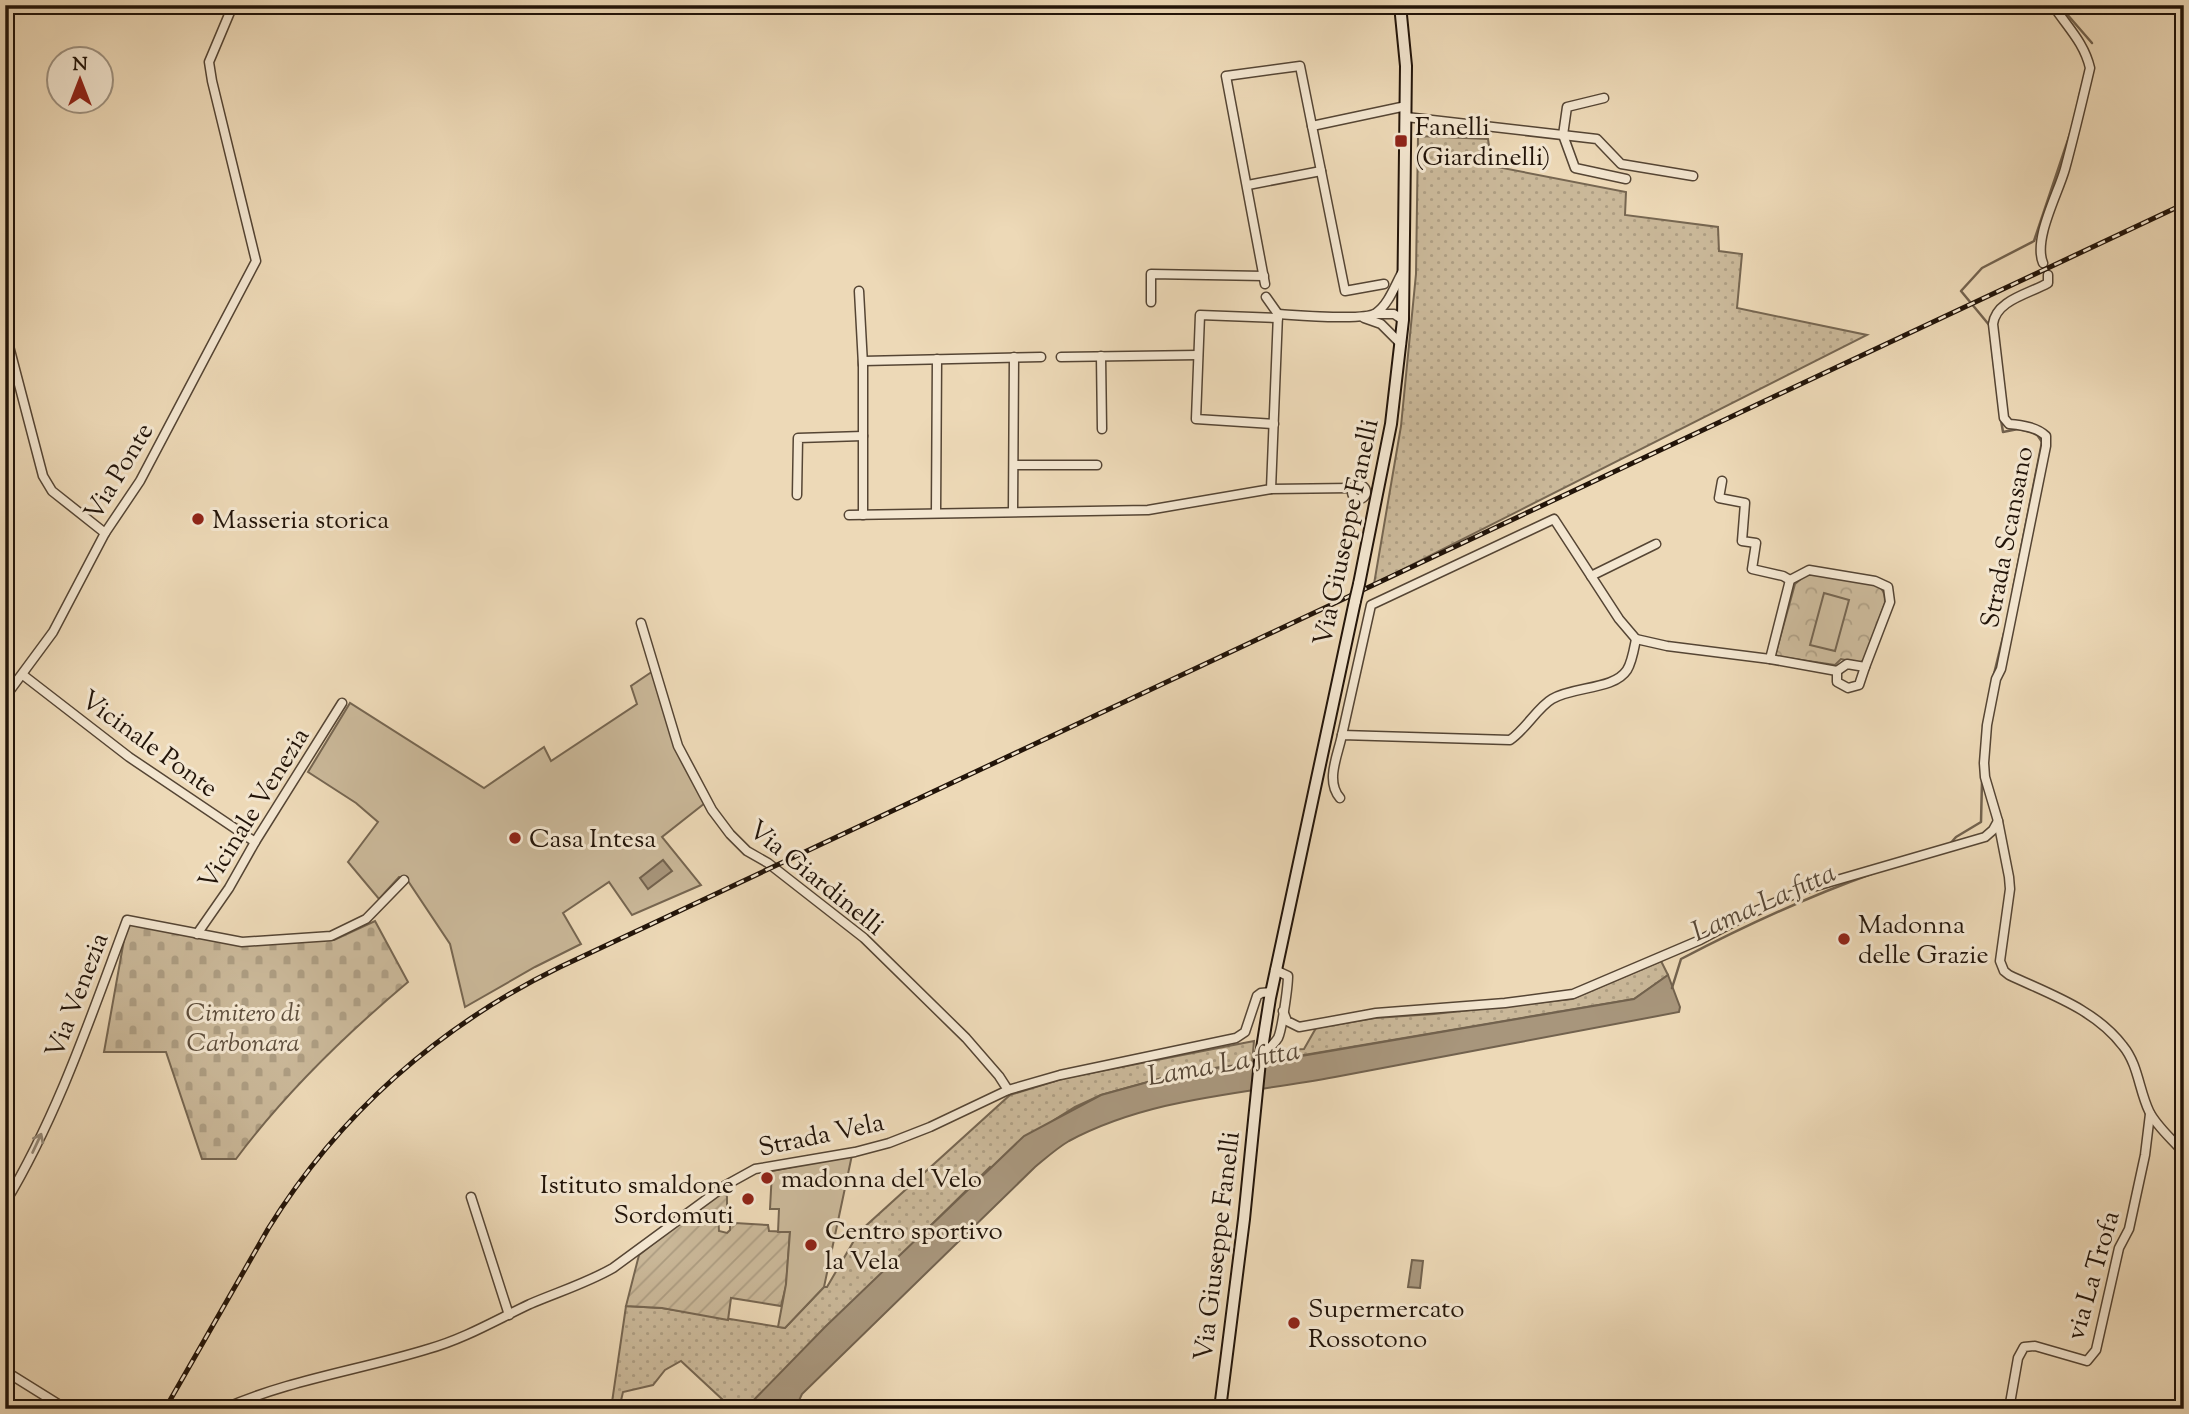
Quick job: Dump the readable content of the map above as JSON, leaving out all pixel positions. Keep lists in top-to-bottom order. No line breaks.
{"streets":{"main road":["Via Giuseppe Fanelli"],"street":["Via Ponte","Strada Scansano","Vicinale Ponte","Vicinale Venezia","Via Giardinelli","Via Venezia","Strada Vela","via La Trofa"]},"crossings":[["Via Ponte","Vicinale Ponte"],["Via Giuseppe Fanelli","Strada Vela"],["Strada Scansano","via La Trofa"],["Vicinale Ponte","Vicinale Venezia"],["Vicinale Venezia","Via Venezia"],["Via Giardinelli","Strada Vela"]],"one_way":["Via Venezia"],"water":["Lama La fitta"],"parks":["Cimitero di Carbonara"],"places":{"transit":["Fanelli (Giardinelli)"],"other":["Masseria storica","Casa Intesa","Madonna delle Grazie","madonna del Velo","Istituto smaldone Sordomuti","Centro sportivo la Vela","Supermercato Rossotono"]},"north":"top"}
